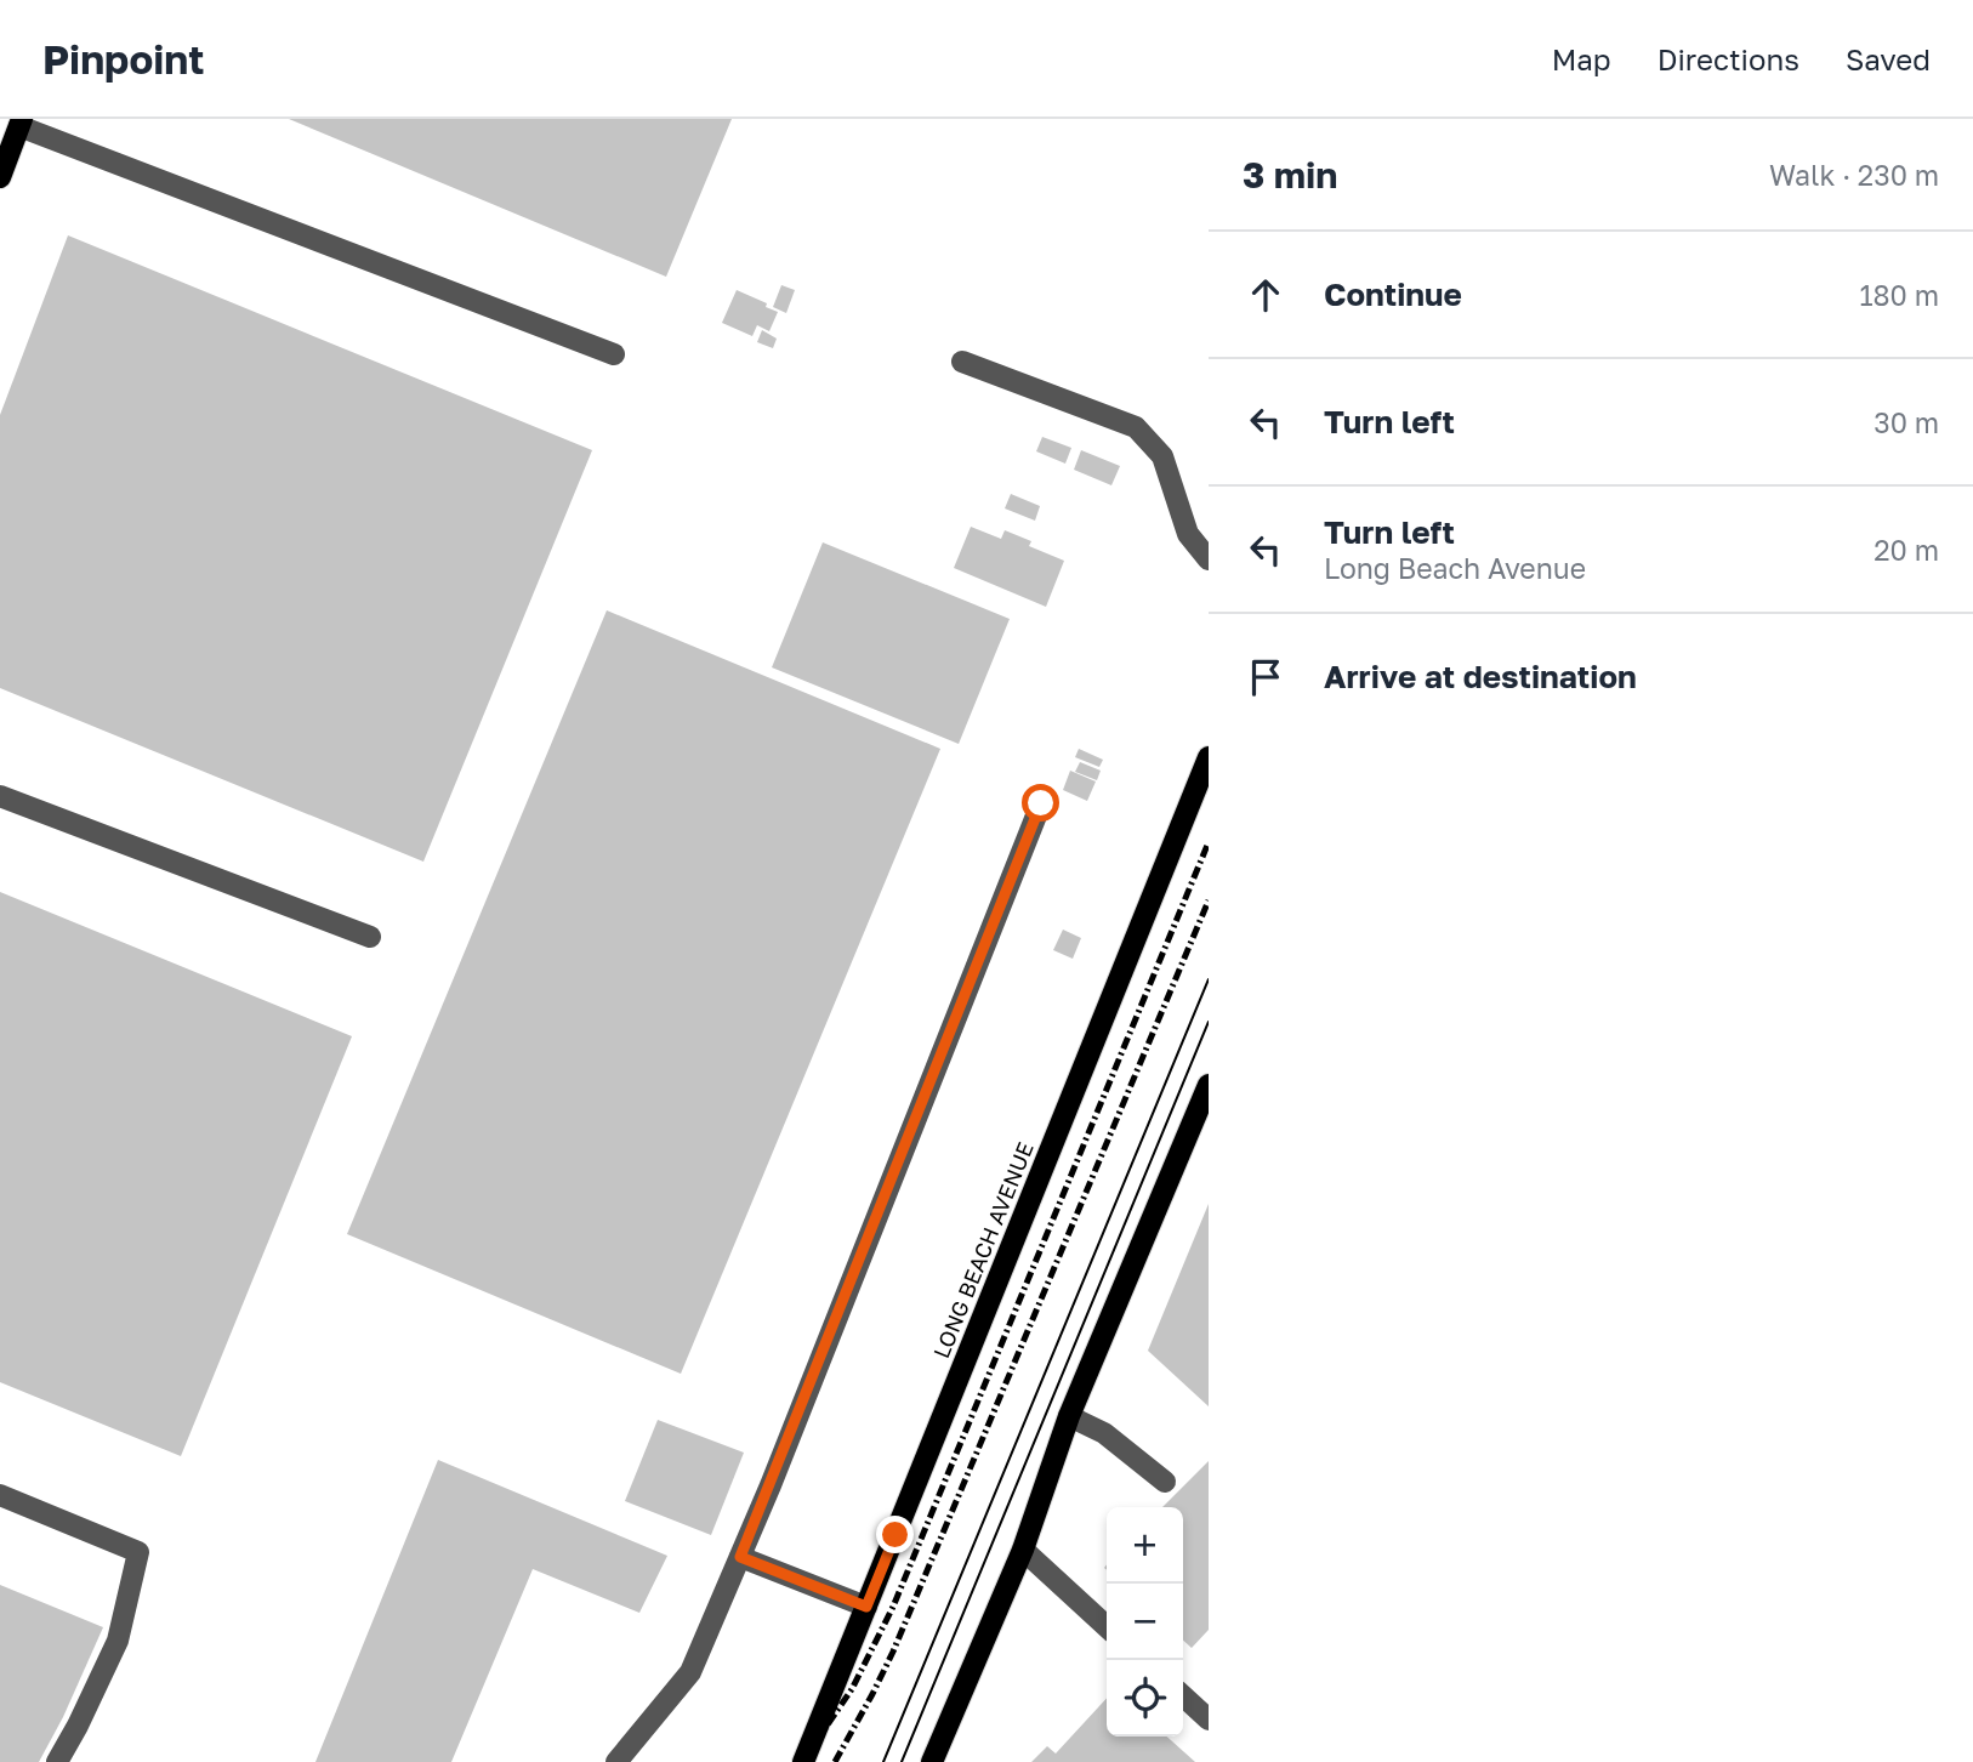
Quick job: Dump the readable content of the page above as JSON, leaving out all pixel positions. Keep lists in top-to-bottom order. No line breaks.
{"streets":{"main road":["LONG BEACH AVENUE"]},"page":{"header":"Pinpoint","nav":["Map","Directions","Saved"],"heading":["3 min","Walk · 230 m"],"list":[["Continue","180 m"],["Turn left","30 m"],["Turn left","Long Beach Avenue","20 m"],"Arrive at destination"],"map_buttons":["+","−"]}}
